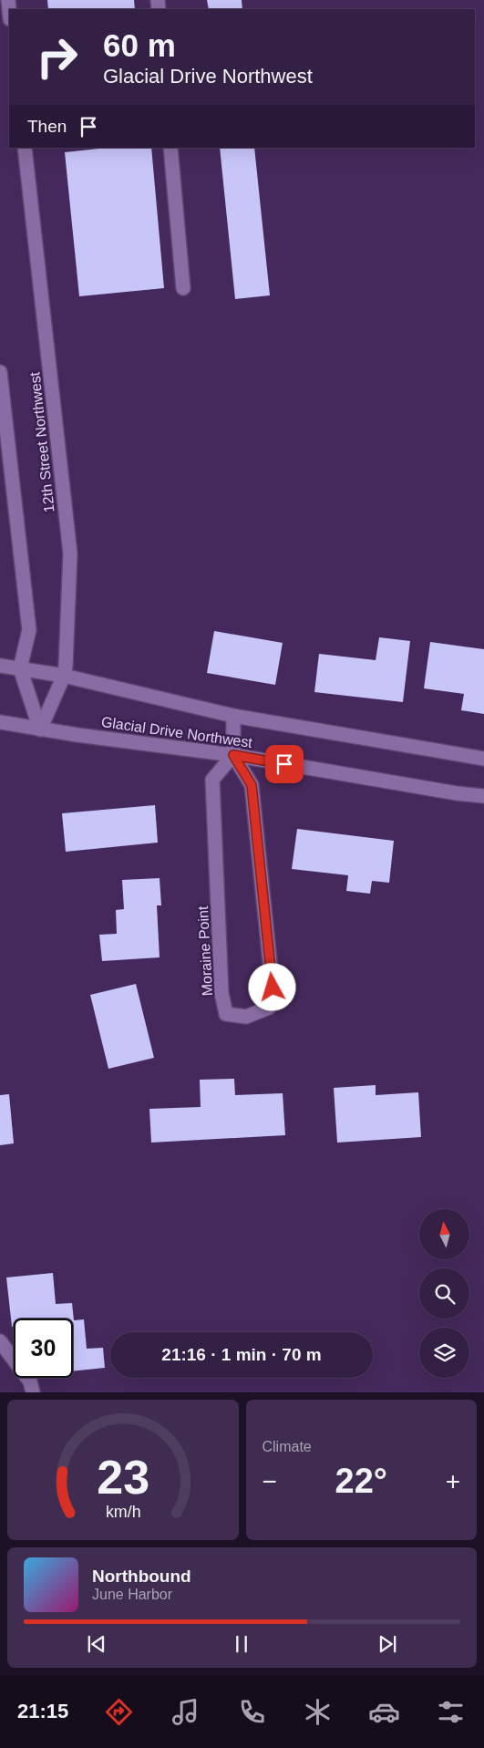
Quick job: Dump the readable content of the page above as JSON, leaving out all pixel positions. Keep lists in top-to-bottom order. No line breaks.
{"streets":{"street":["12th Street Northwest","Glacial Drive Northwest","Moraine Point"]},"crossings":[["12th Street Northwest","Glacial Drive Northwest"],["Glacial Drive Northwest","Moraine Point"]],"north":"top","page":{"turn":["60 m","Glacial Drive Northwest"],"then":"Then","limit":"30","trip":"21:16 · 1 min · 70 m","tile":"Climate","heat":["−","22°","+"],"song":["Northbound","June Harbor"],"tabs":"21:15","gauge":["23","km/h"]}}
